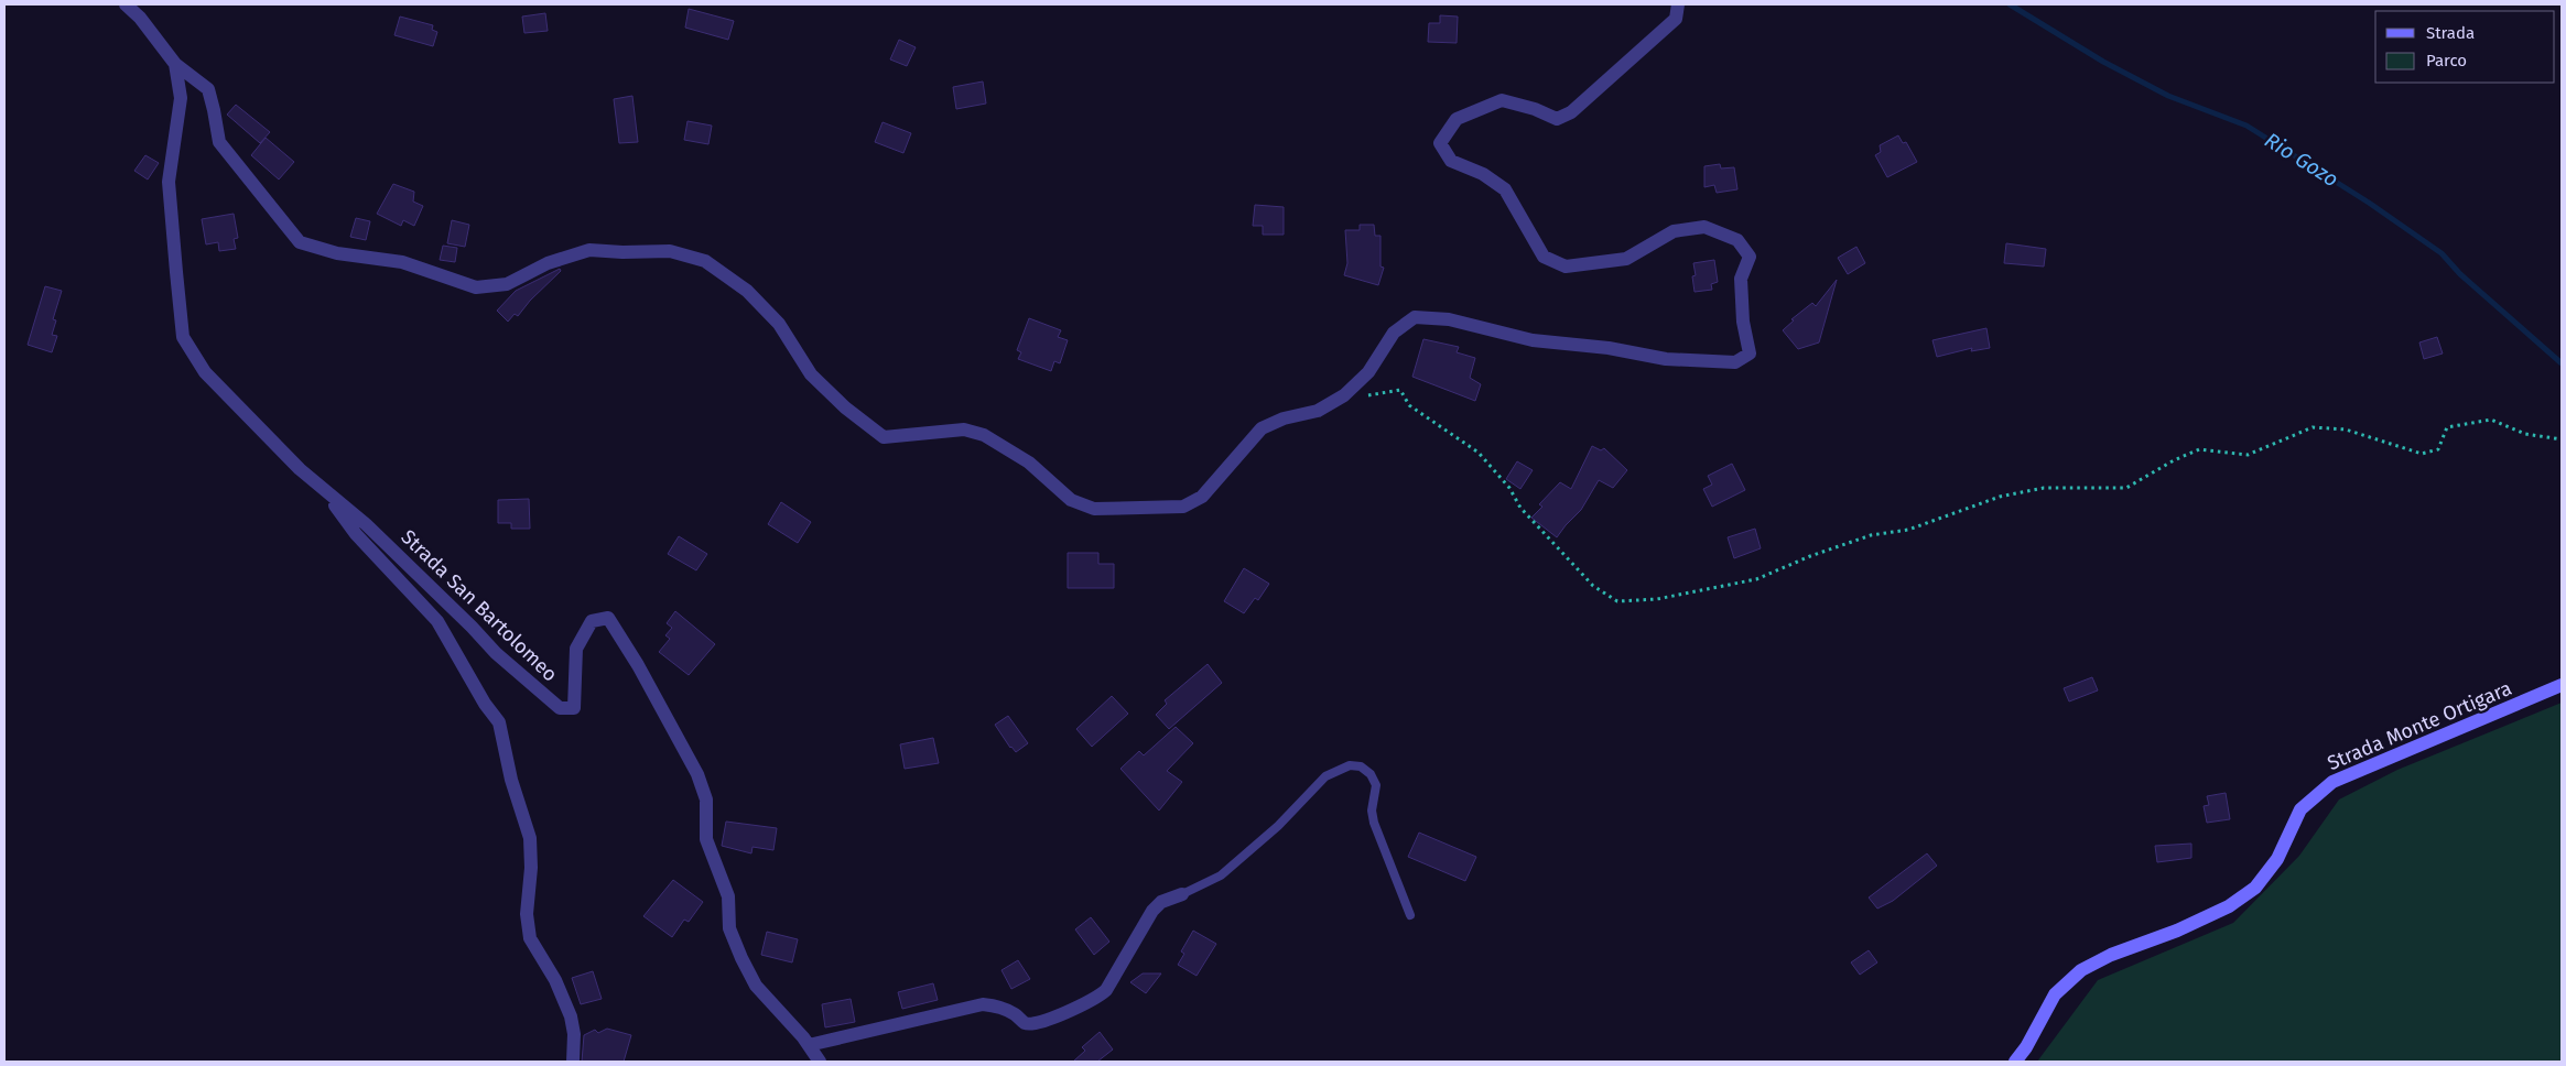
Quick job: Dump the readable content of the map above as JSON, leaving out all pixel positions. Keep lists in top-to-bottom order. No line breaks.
{"streets":{"main road":["Strada Monte Ortigara"],"street":["Strada San Bartolomeo"]},"water":["Rio Gozo"],"legend":["Strada","Parco"]}
